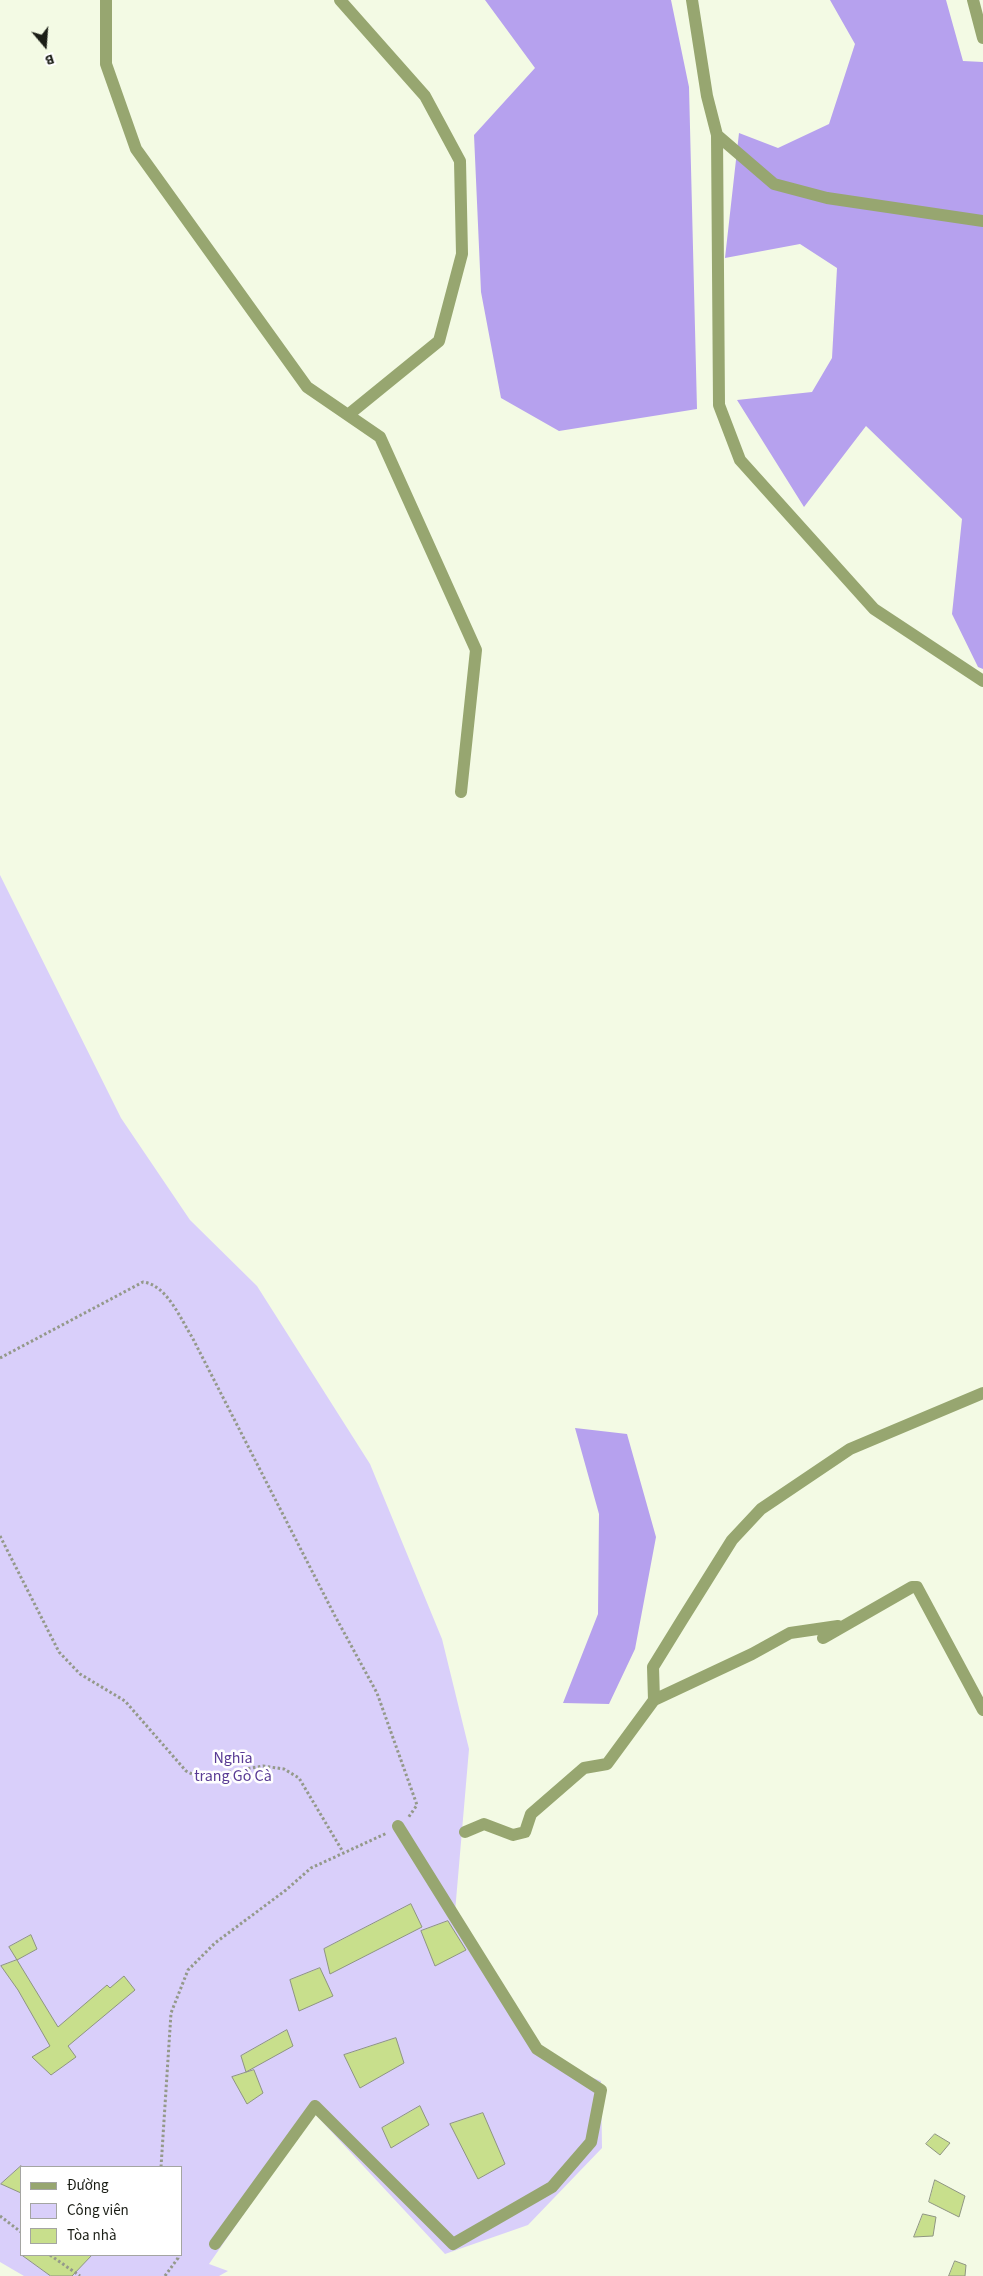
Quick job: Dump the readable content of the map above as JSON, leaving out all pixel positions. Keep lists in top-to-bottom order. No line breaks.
{"parks":["Nghĩa trang Gò Cà"],"legend":["Đường","Công viên","Tòa nhà"],"north":"bottom"}
